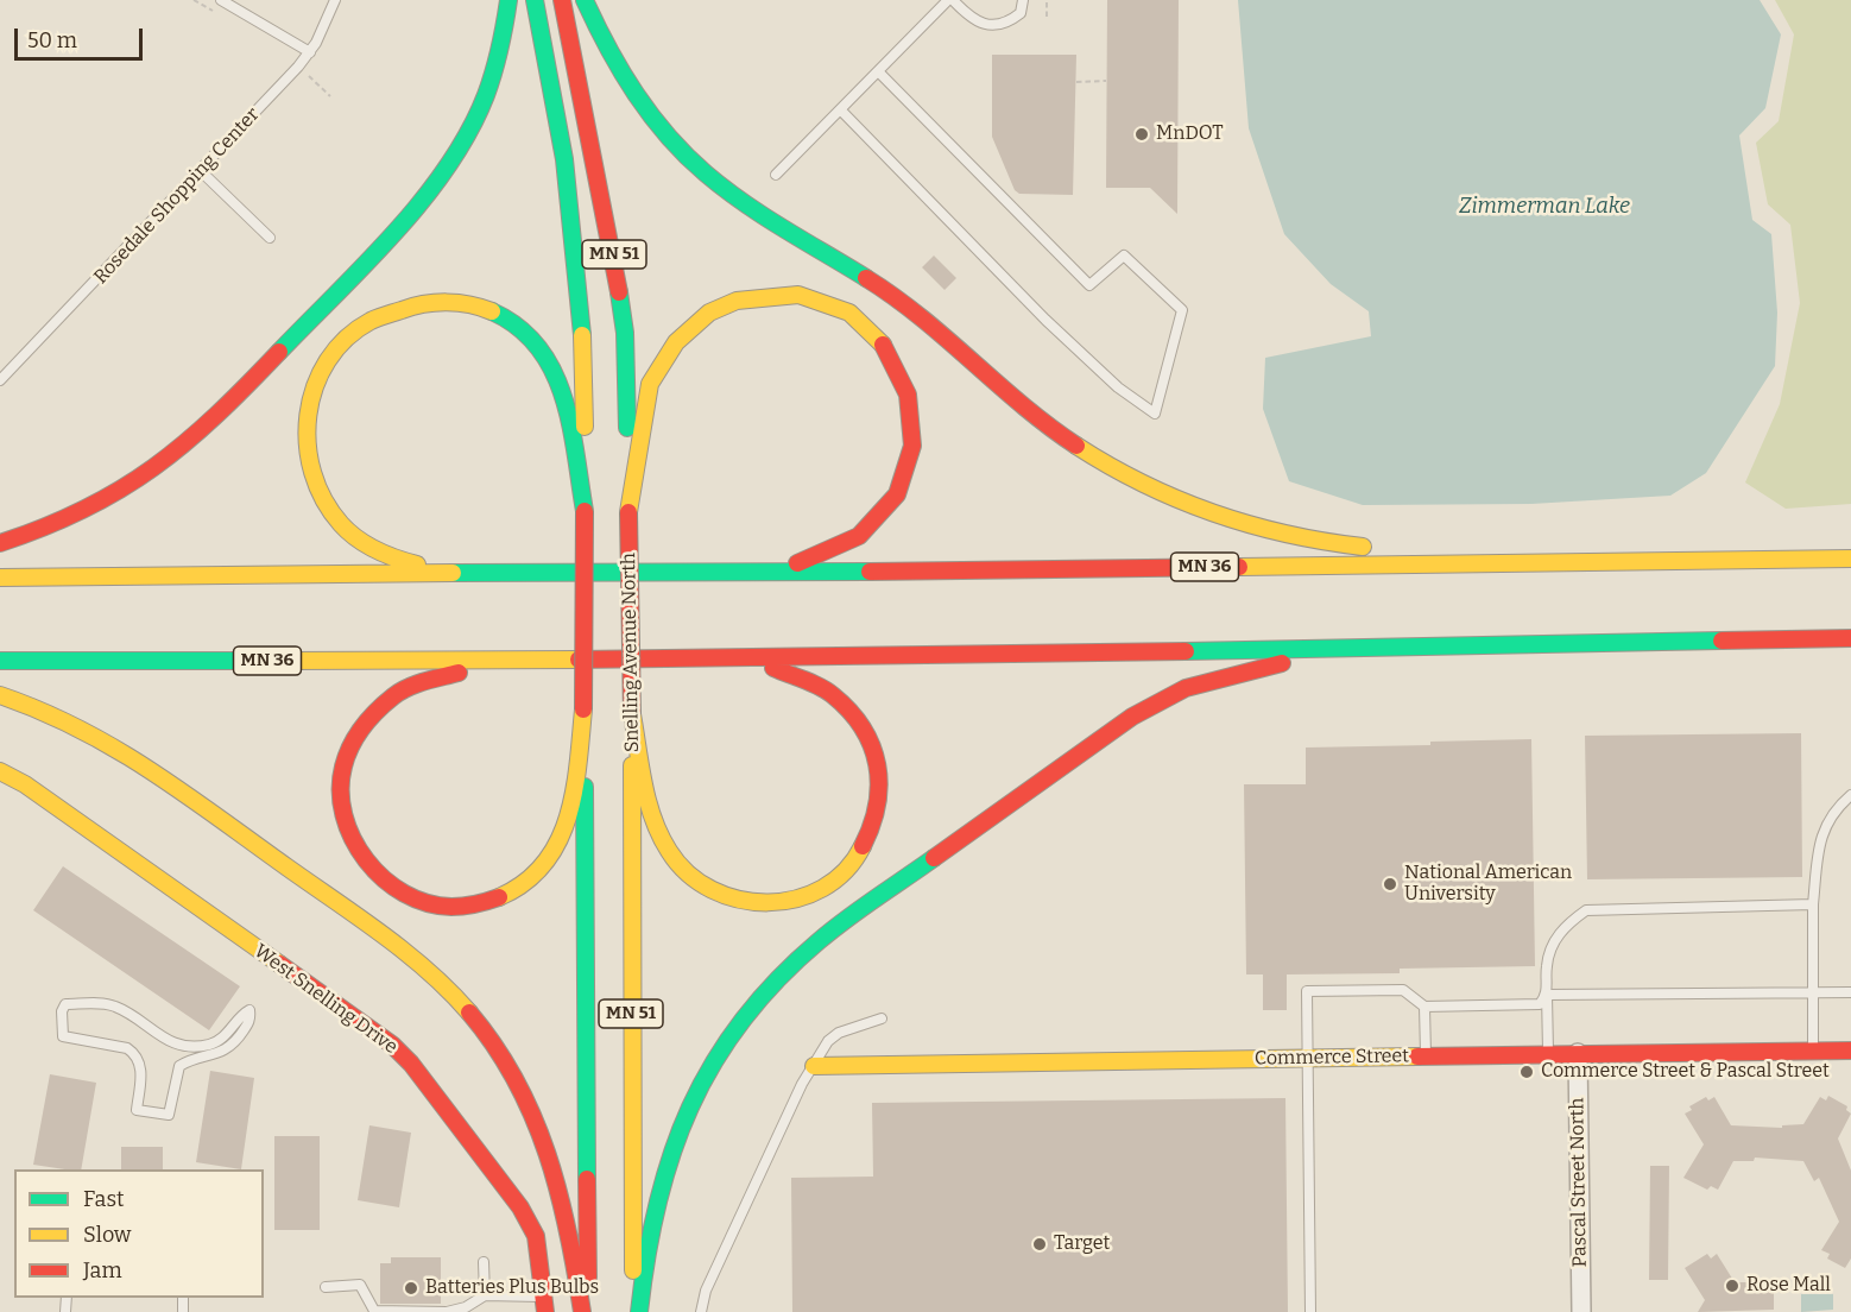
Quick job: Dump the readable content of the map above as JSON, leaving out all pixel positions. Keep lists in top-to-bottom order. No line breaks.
{"streets":{"main road":["MN 51","MN 36","Snelling Avenue North","West Snelling Drive","Commerce Street"],"street":["Pascal Street North"],"lane":["Rosedale Shopping Center"]},"crossings":[["Commerce Street","Pascal Street North"]],"water":["Zimmerman Lake"],"places":["MnDOT","National American University","Commerce Street & Pascal Street","Target","Rose Mall","Batteries Plus Bulbs"],"legend":["Fast","Slow","Jam"],"scale_bar":"50 m"}
